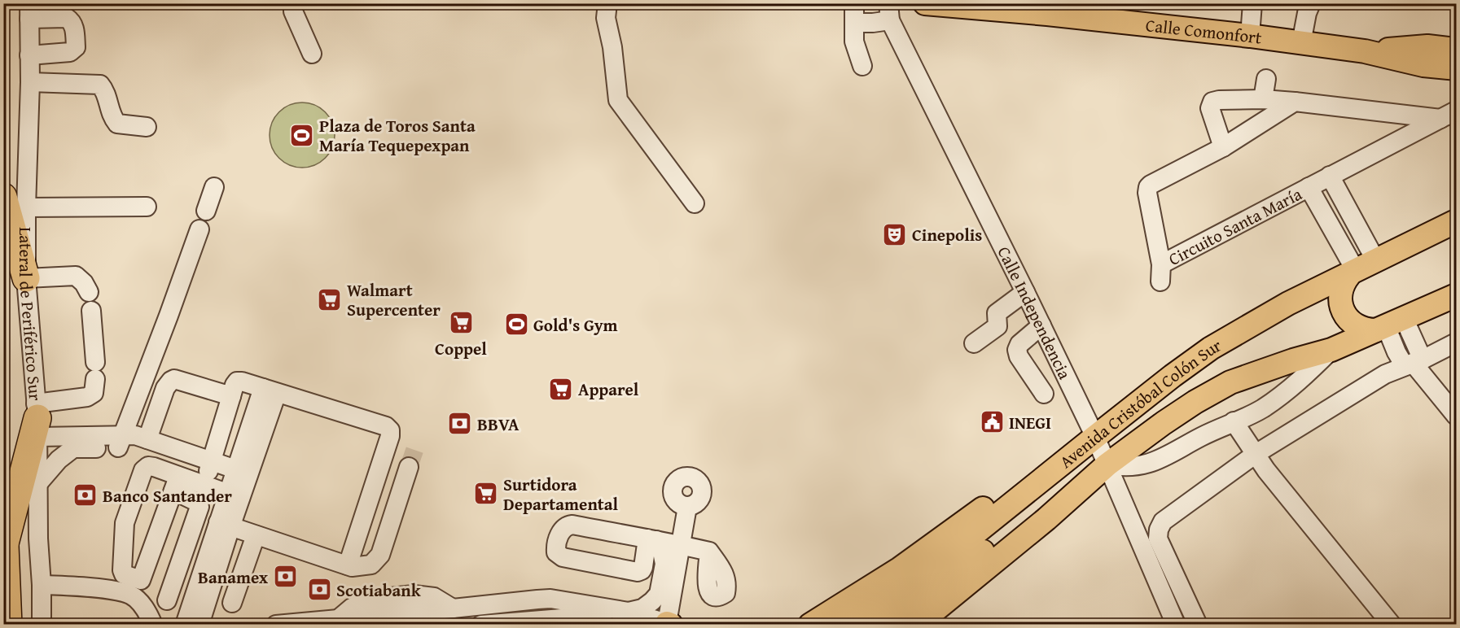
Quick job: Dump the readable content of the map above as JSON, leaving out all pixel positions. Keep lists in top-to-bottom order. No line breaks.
{"streets":{"main road":["Calle Comonfort","Avenida Cristóbal Colón Sur"],"street":["Circuito Santa María","Calle Independencia","Lateral de Periférico Sur"]},"crossings":[["Circuito Santa María","Avenida Cristóbal Colón Sur"],["Calle Independencia","Avenida Cristóbal Colón Sur"]],"places":{"sports":["Plaza de Toros Santa María Tequepexpan","Gold's Gym"],"theatre":["Cinepolis"],"supermarket":["Walmart Supercenter","Coppel","Apparel","Surtidora Departamental"],"public building":["INEGI"],"bank":["BBVA","Banco Santander","Banamex","Scotiabank"]}}
